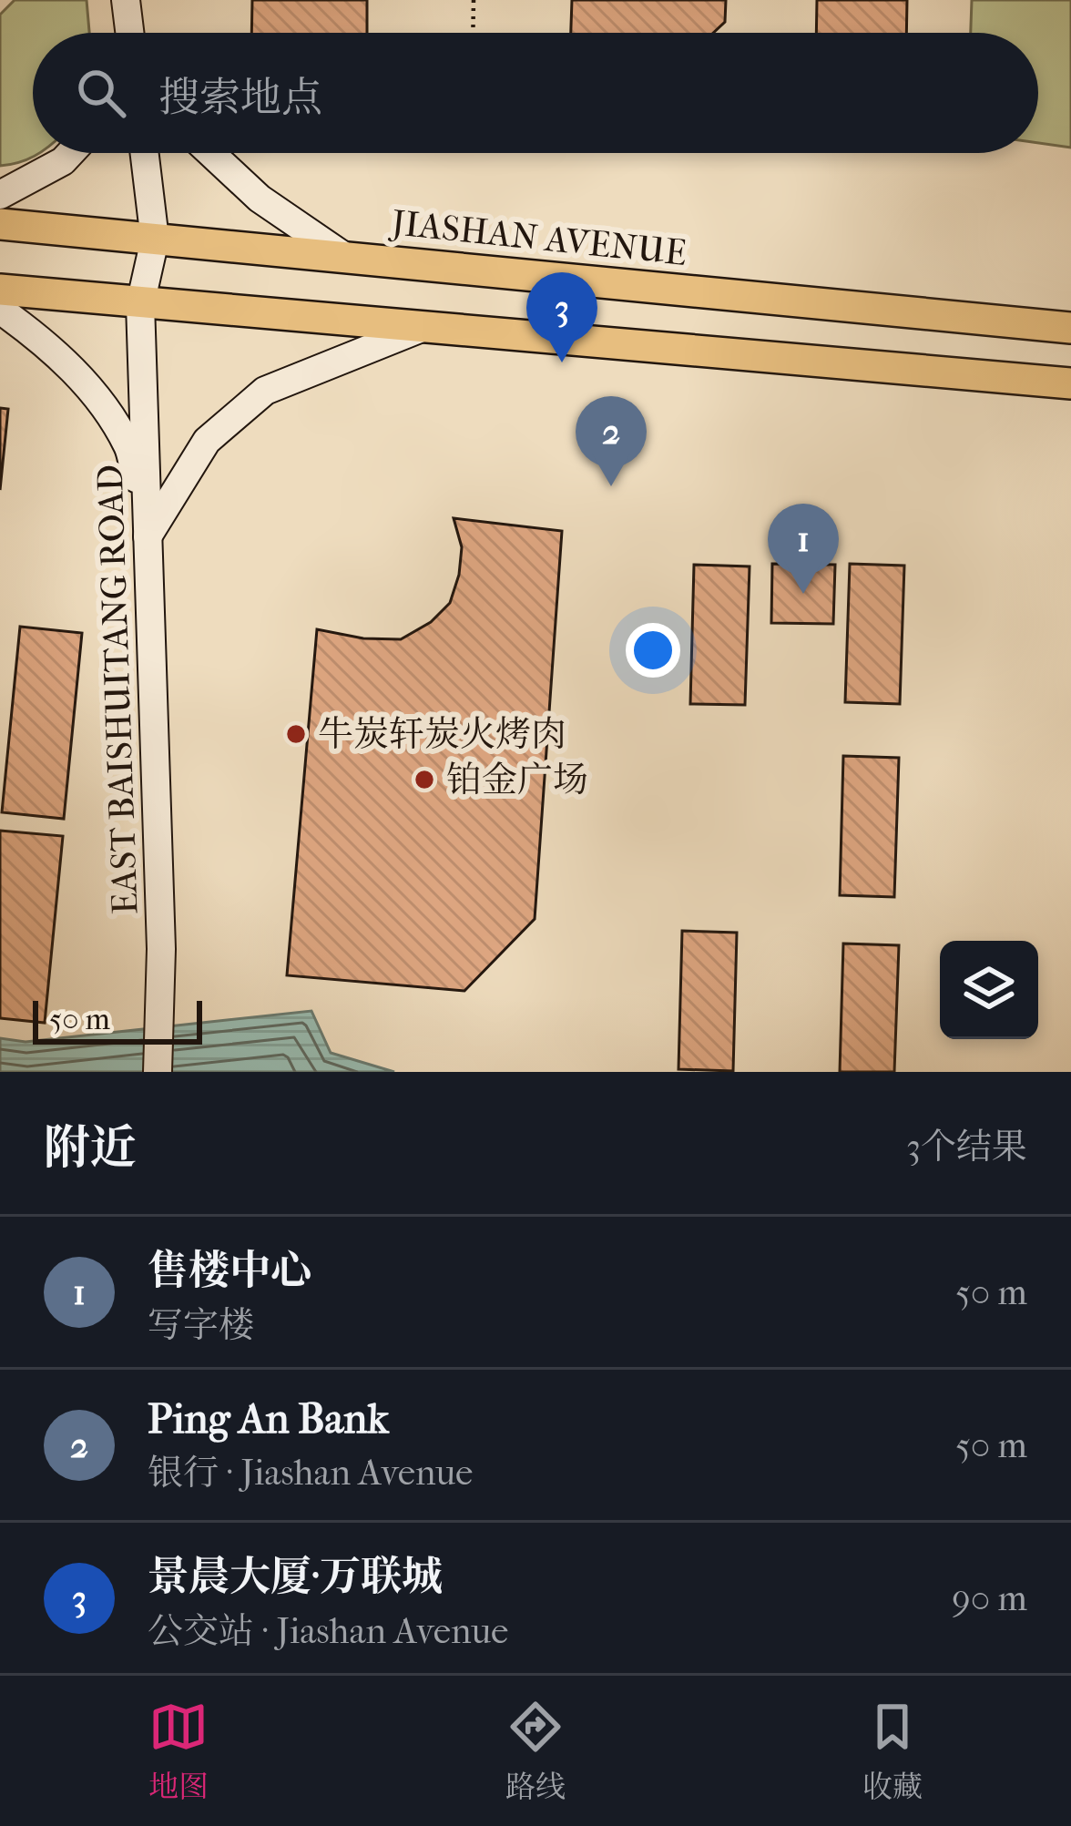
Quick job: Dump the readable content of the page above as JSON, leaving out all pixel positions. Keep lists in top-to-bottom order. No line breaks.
{"streets":{"main road":["JIASHAN AVENUE"],"street":["EAST BAISHUITANG ROAD"]},"crossings":[["JIASHAN AVENUE","EAST BAISHUITANG ROAD"]],"places":["牛炭轩炭火烤肉","铂金广场"],"scale_bar":"50 m","page":{"search":"搜索地点","pins":["3","2","1"],"scale":"50 m","heading":["附近","3个结果"],"list":[{"mark":"1","name":"售楼中心","note":"写字楼","value":"50 m"},{"mark":"2","name":"Ping An Bank","note":"银行 · Jiashan Avenue","value":"50 m"},{"mark":"3","name":"景晨大厦·万联城","note":"公交站 · Jiashan Avenue","value":"90 m"}],"nav":["地图","路线","收藏"]}}
